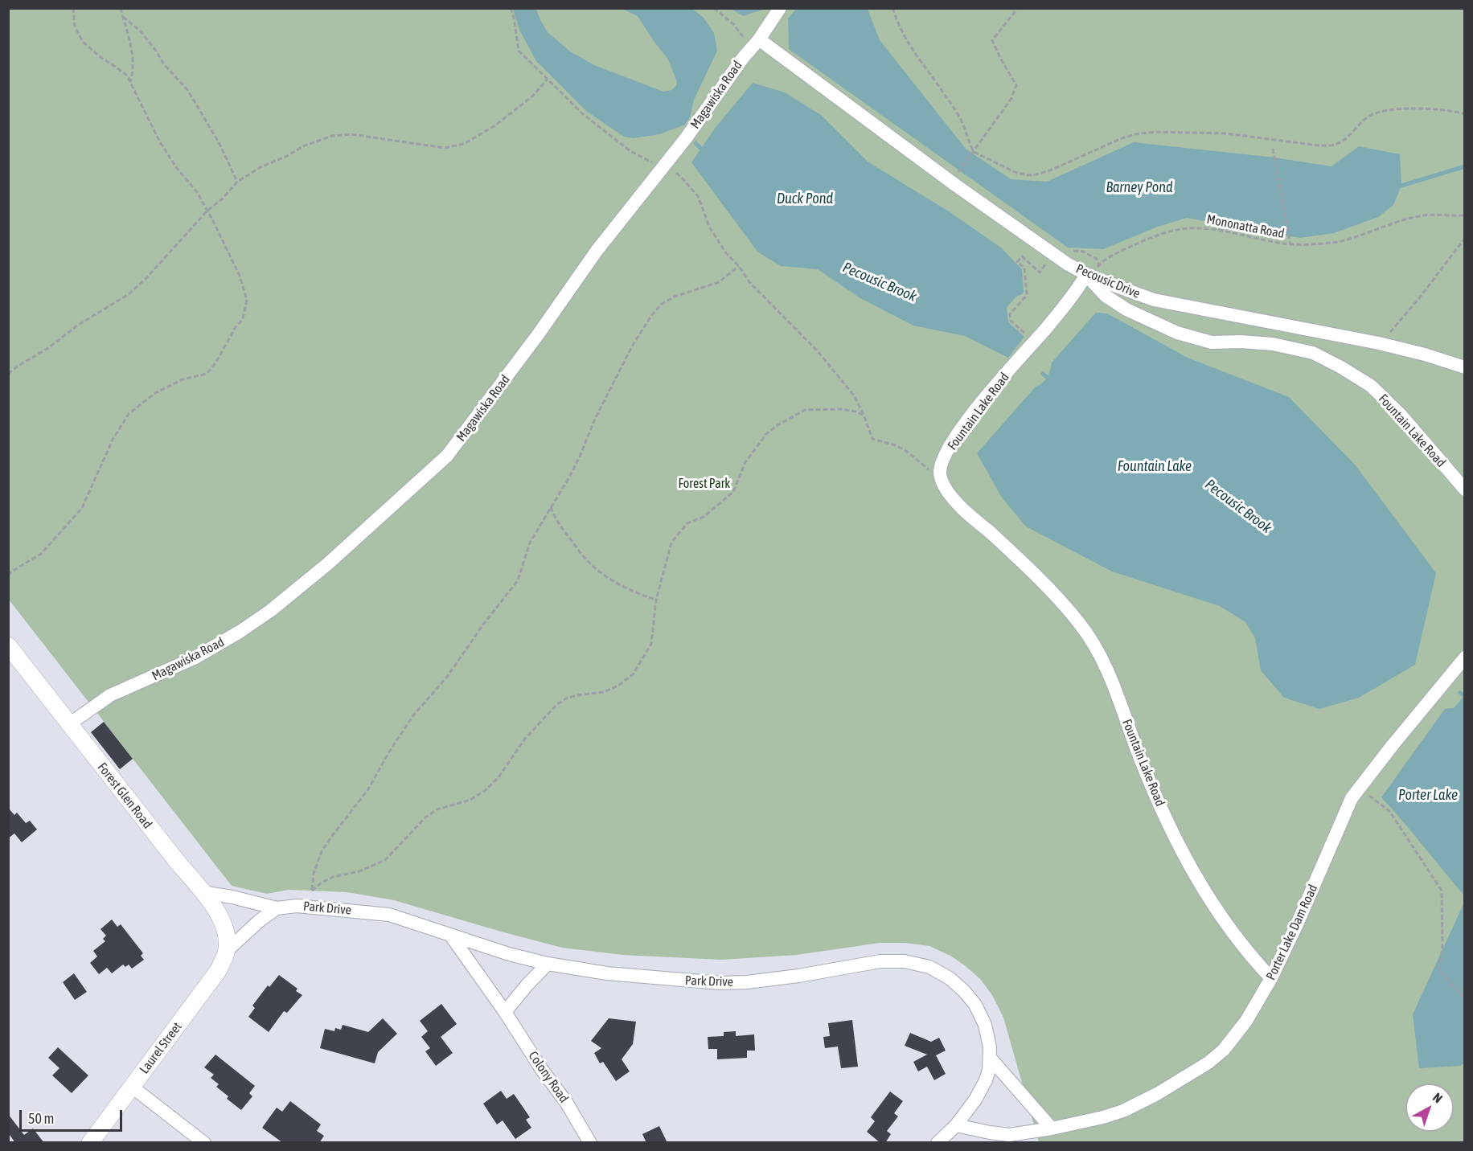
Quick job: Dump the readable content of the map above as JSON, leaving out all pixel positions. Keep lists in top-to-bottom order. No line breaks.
{"streets":{"street":["Magawiska Road","Pecousic Drive","Fountain Lake Road","Forest Glen Road","Park Drive","Porter Lake Dam Road","Laurel Street","Colony Road"],"path":["Mononatta Road"]},"crossings":[["Magawiska Road","Pecousic Drive"],["Magawiska Road","Forest Glen Road"],["Mononatta Road","Pecousic Drive"],["Mononatta Road","Fountain Lake Road"],["Pecousic Drive","Fountain Lake Road"],["Fountain Lake Road","Porter Lake Dam Road"],["Forest Glen Road","Park Drive"],["Forest Glen Road","Laurel Street"],["Park Drive","Porter Lake Dam Road"],["Park Drive","Colony Road"]],"water":["Barney Pond","Duck Pond","Pecousic Brook","Fountain Lake","Porter Lake"],"parks":["Forest Park"],"scale_bar":"50 m","north":"top right"}
